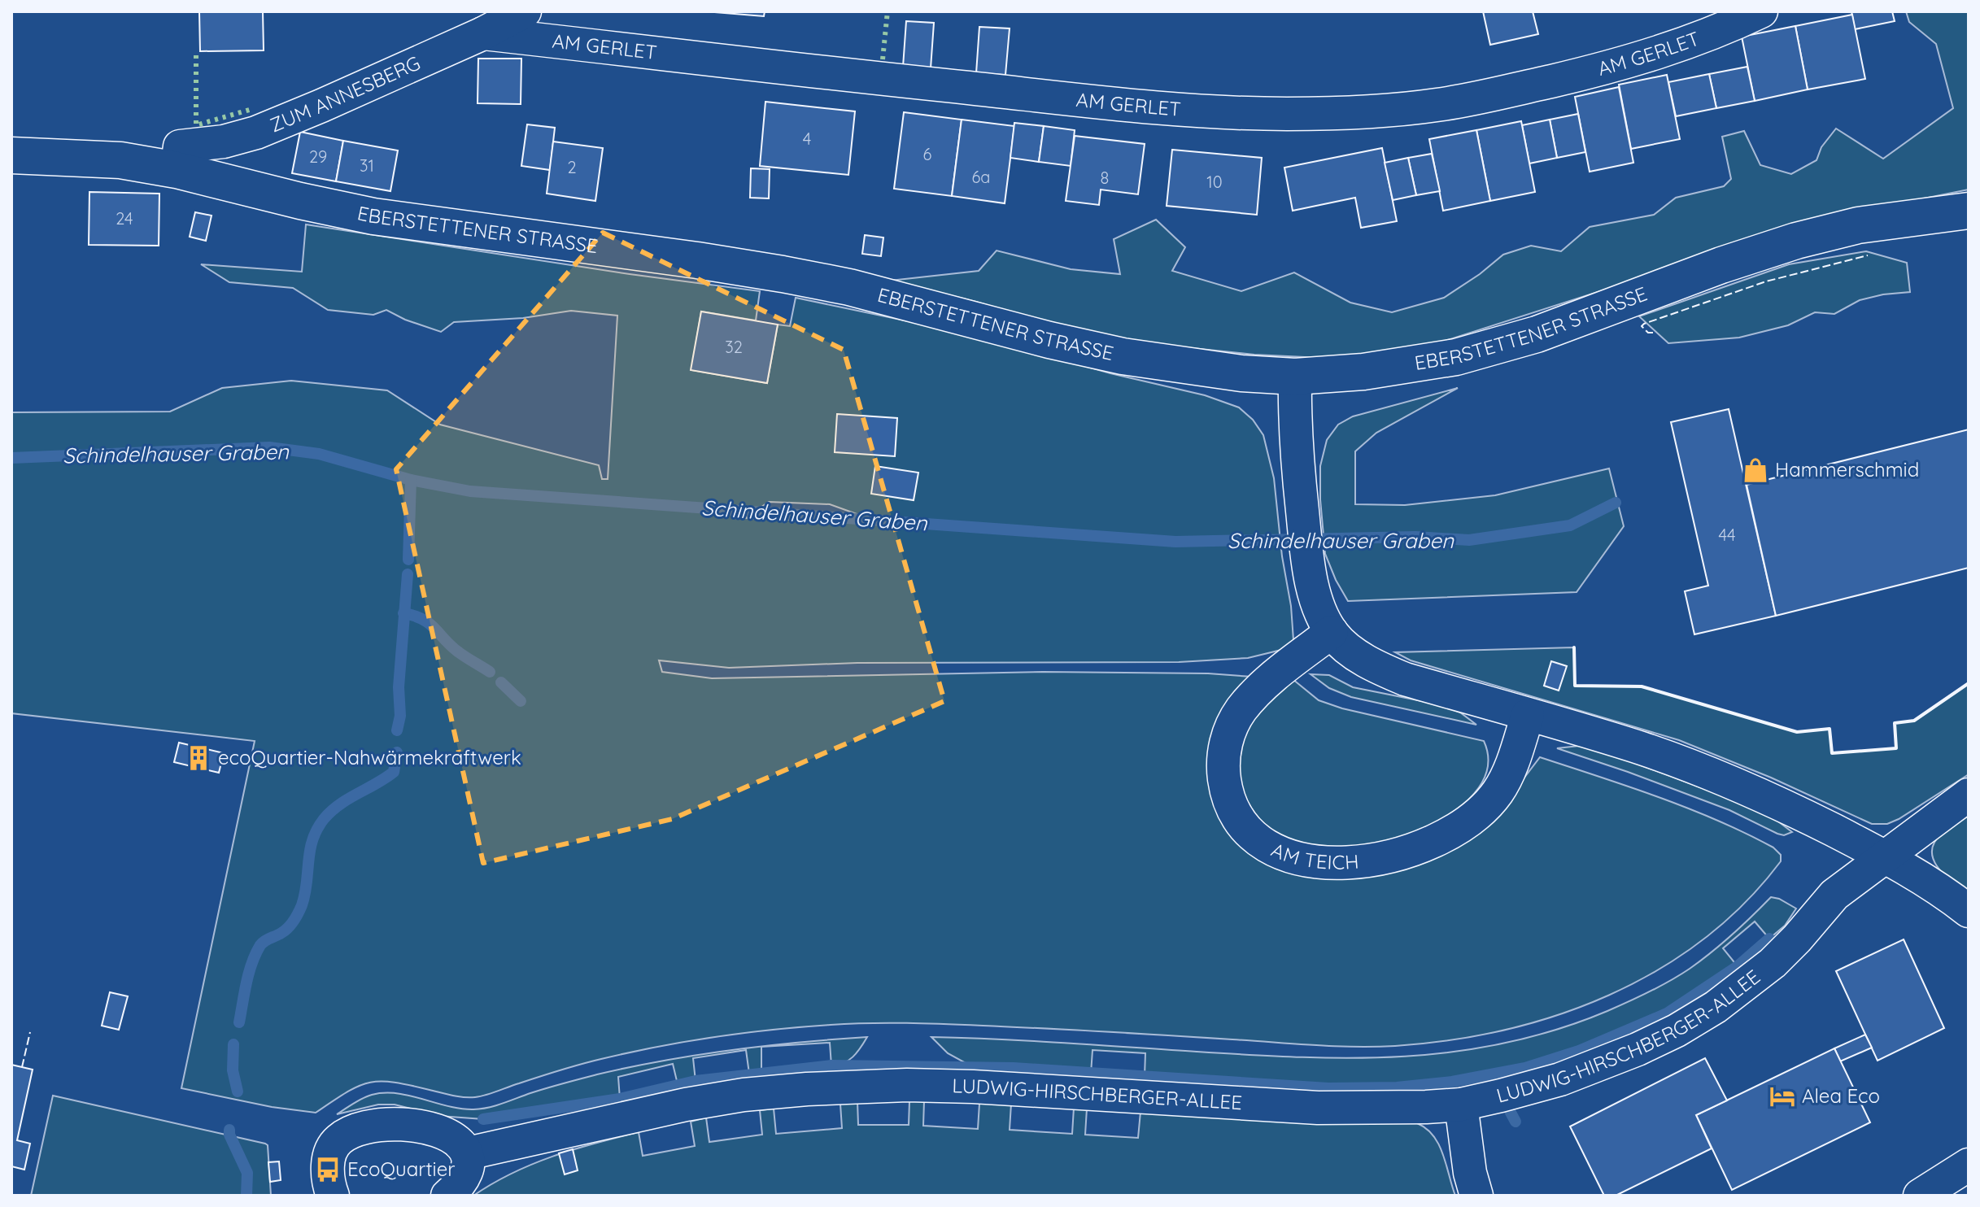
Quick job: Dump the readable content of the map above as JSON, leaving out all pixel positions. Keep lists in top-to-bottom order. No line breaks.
{"streets":{"main road":["EBERSTETTENER STRASSE"],"street":["AM GERLET","ZUM ANNESBERG","AM TEICH","LUDWIG-HIRSCHBERGER-ALLEE"]},"crossings":[["AM GERLET","ZUM ANNESBERG"],["ZUM ANNESBERG","EBERSTETTENER STRASSE"]],"water":["Schindelhauser Graben"],"places":{"shop":["Hammerschmid"],"building":["ecoQuartier-Nahwärmekraftwerk"],"hotel":["Alea Eco"],"bus stop":["EcoQuartier"]},"house_numbers":["4","6","29","31","2","6a","8","10","24","32","44"]}
